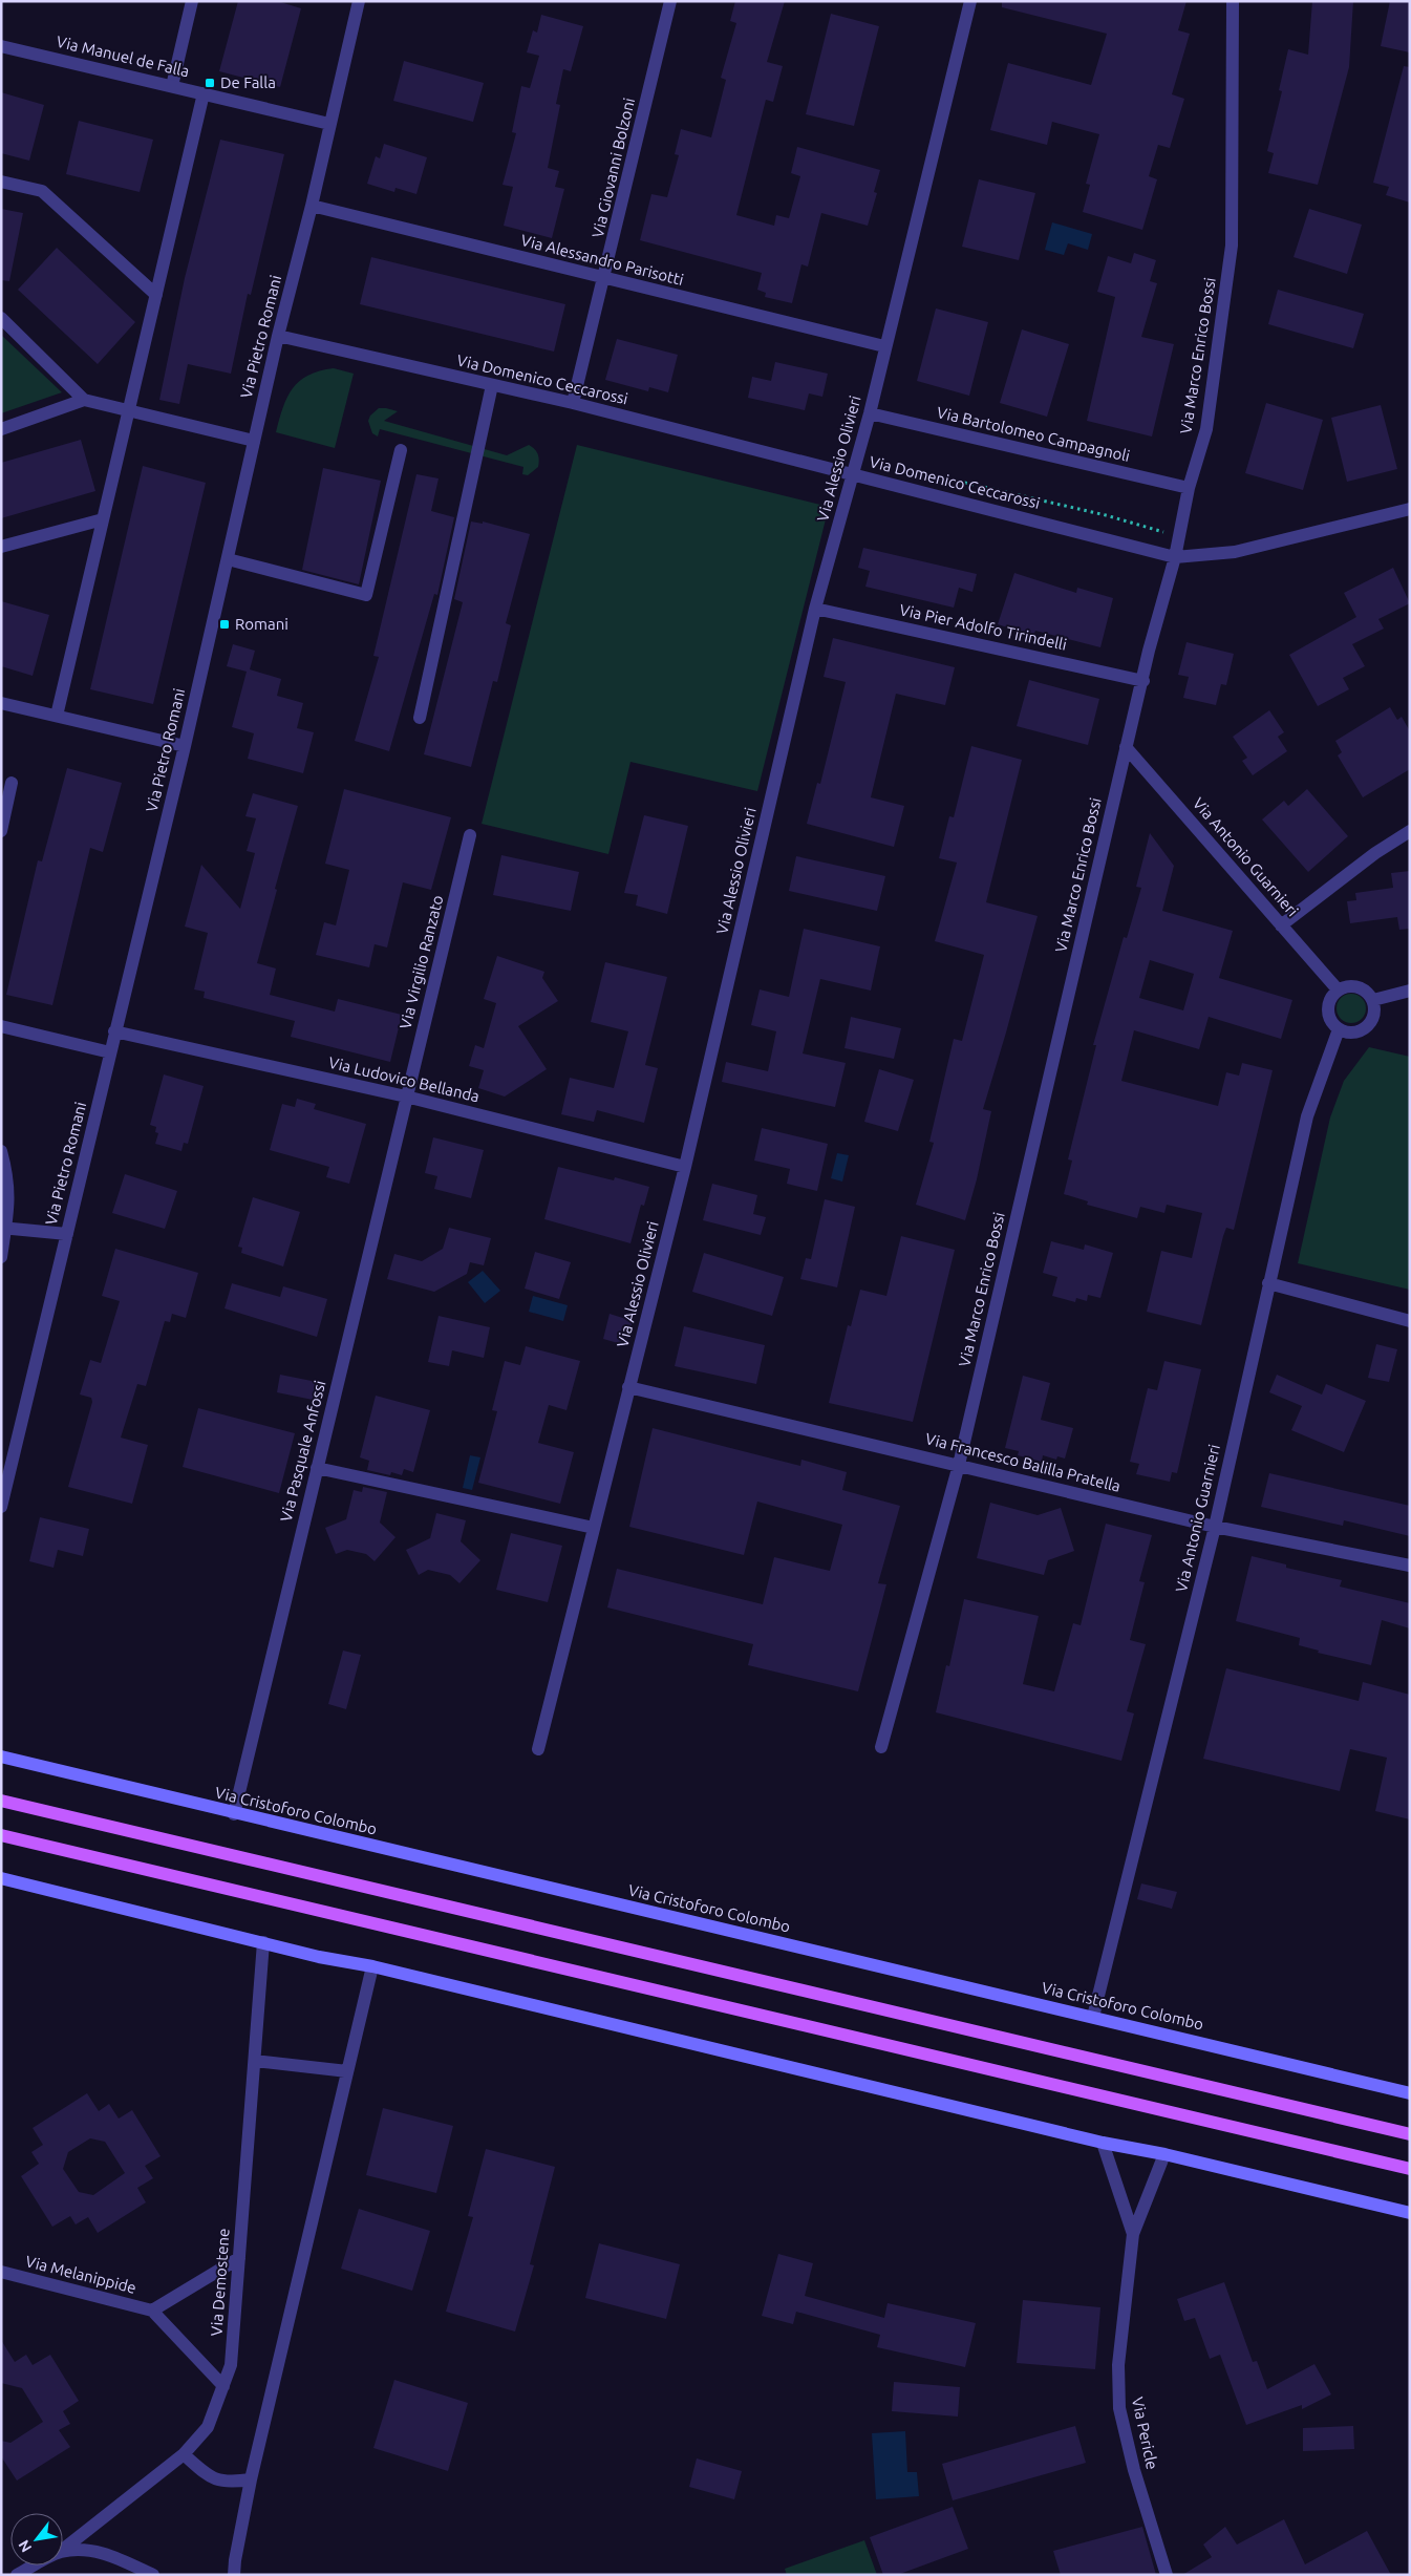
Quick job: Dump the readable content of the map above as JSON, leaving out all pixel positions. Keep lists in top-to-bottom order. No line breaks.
{"streets":{"street":["Via Manuel de Falla","Via Giovanni Bolzoni","Via Alessandro Parisotti","Via Pietro Romani","Via Marco Enrico Bossi","Via Domenico Ceccarossi","Via Bartolomeo Campagnoli","Via Alessio Olivieri","Via Pier Adolfo Tirindelli","Via Antonio Guarnieri","Via Virgilio Ranzato","Via Ludovico Bellanda","Via Pasquale Anfossi","Via Francesco Balilla Pratella","Via Cristoforo Colombo","Via Melanippide","Via Demostene","Via Pericle"]},"crossings":[["Via Manuel de Falla","Via Pietro Romani"],["Via Giovanni Bolzoni","Via Alessandro Parisotti"],["Via Giovanni Bolzoni","Via Domenico Ceccarossi"],["Via Alessandro Parisotti","Via Pietro Romani"],["Via Alessandro Parisotti","Via Alessio Olivieri"],["Via Pietro Romani","Via Domenico Ceccarossi"],["Via Pietro Romani","Via Ludovico Bellanda"],["Via Marco Enrico Bossi","Via Domenico Ceccarossi"],["Via Marco Enrico Bossi","Via Bartolomeo Campagnoli"],["Via Marco Enrico Bossi","Via Pier Adolfo Tirindelli"],["Via Marco Enrico Bossi","Via Antonio Guarnieri"],["Via Marco Enrico Bossi","Via Francesco Balilla Pratella"],["Via Domenico Ceccarossi","Via Alessio Olivieri"],["Via Bartolomeo Campagnoli","Via Alessio Olivieri"],["Via Alessio Olivieri","Via Pier Adolfo Tirindelli"],["Via Alessio Olivieri","Via Ludovico Bellanda"],["Via Alessio Olivieri","Via Francesco Balilla Pratella"],["Via Antonio Guarnieri","Via Francesco Balilla Pratella"],["Via Antonio Guarnieri","Via Cristoforo Colombo"],["Via Virgilio Ranzato","Via Ludovico Bellanda"],["Via Virgilio Ranzato","Via Pasquale Anfossi"],["Via Ludovico Bellanda","Via Pasquale Anfossi"],["Via Pasquale Anfossi","Via Cristoforo Colombo"],["Via Melanippide","Via Demostene"]],"places":{"transit":["De Falla","Romani"]},"north":"bottom left"}
